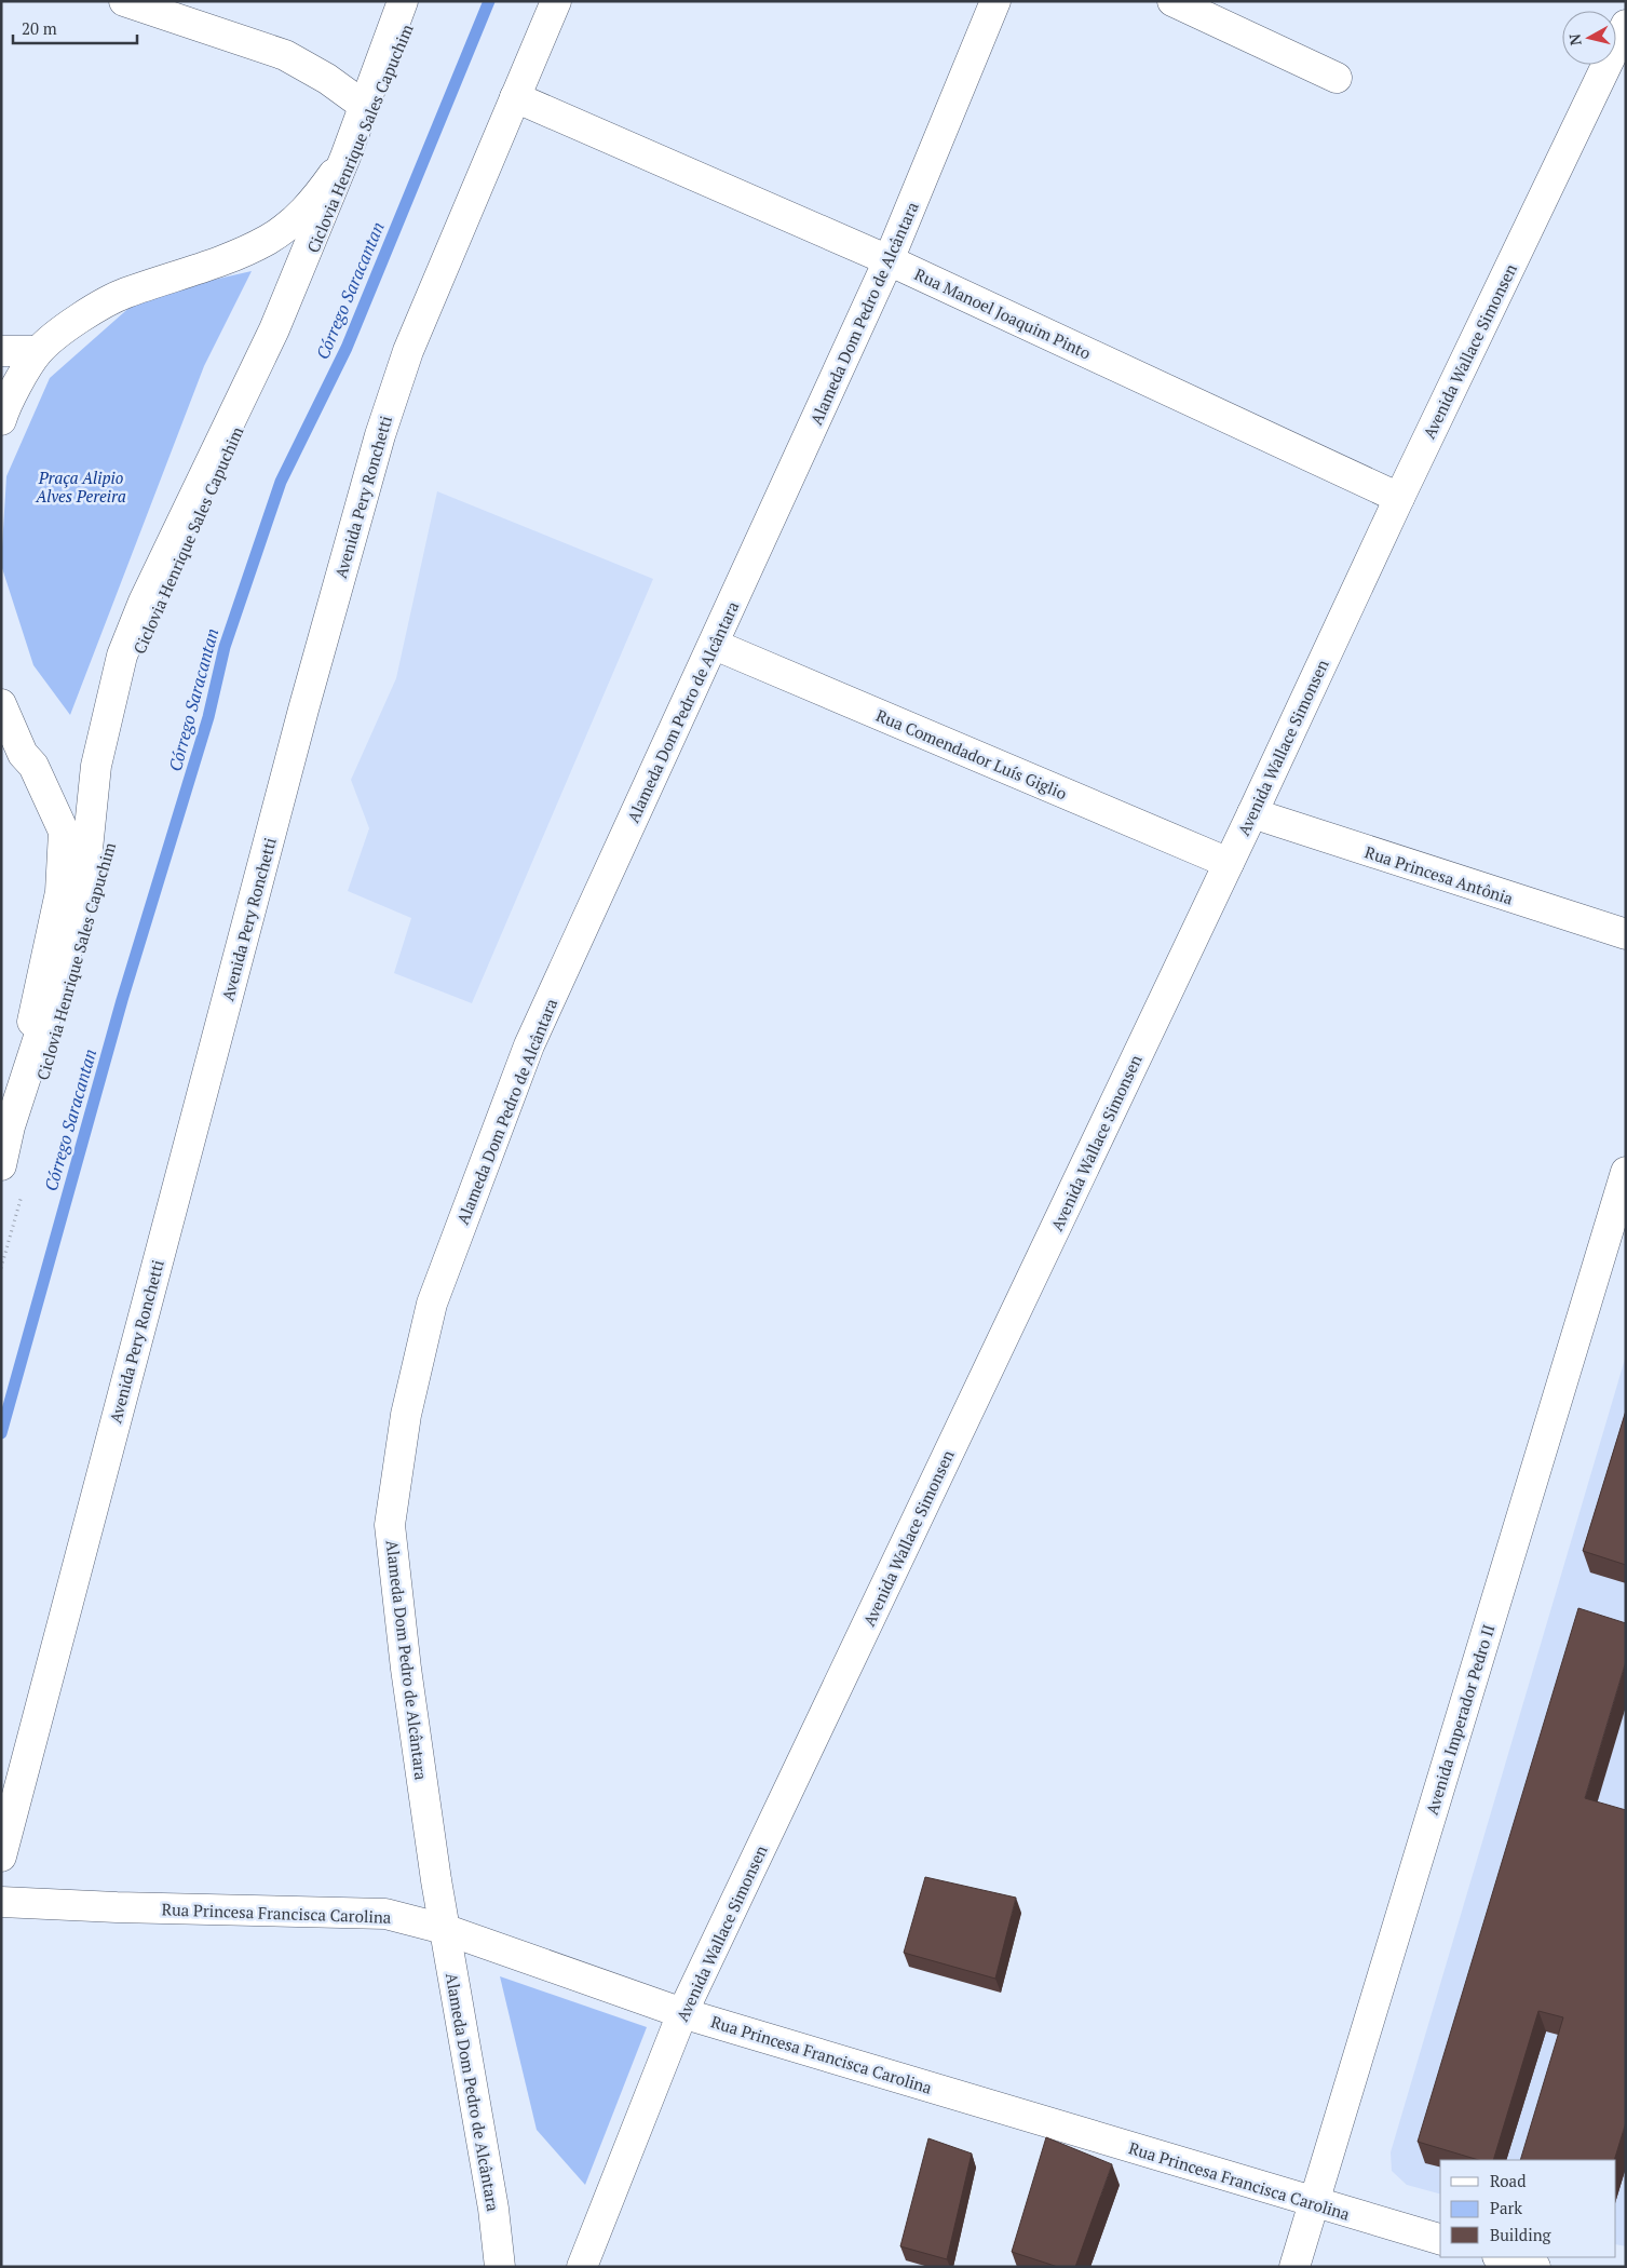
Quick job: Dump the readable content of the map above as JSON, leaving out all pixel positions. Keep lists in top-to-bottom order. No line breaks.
{"streets":{"street":["Alameda Dom Pedro de Alcântara","Rua Manoel Joaquim Pinto","Avenida Wallace Simonsen","Avenida Pery Ronchetti","Rua Comendador Luís Giglio","Rua Princesa Antônia","Avenida Imperador Pedro II","Rua Princesa Francisca Carolina"]},"crossings":[["Alameda Dom Pedro de Alcântara","Rua Manoel Joaquim Pinto"],["Alameda Dom Pedro de Alcântara","Rua Comendador Luís Giglio"],["Alameda Dom Pedro de Alcântara","Rua Princesa Francisca Carolina"],["Rua Manoel Joaquim Pinto","Avenida Wallace Simonsen"],["Rua Manoel Joaquim Pinto","Avenida Pery Ronchetti"],["Avenida Wallace Simonsen","Rua Comendador Luís Giglio"],["Avenida Wallace Simonsen","Rua Princesa Antônia"],["Avenida Wallace Simonsen","Rua Princesa Francisca Carolina"],["Avenida Imperador Pedro II","Rua Princesa Francisca Carolina"]],"water":["Córrego Saracantan"],"parks":["Praça Alipio Alves Pereira"],"legend":["Road","Park","Building"],"scale_bar":"20 m","north":"left"}
